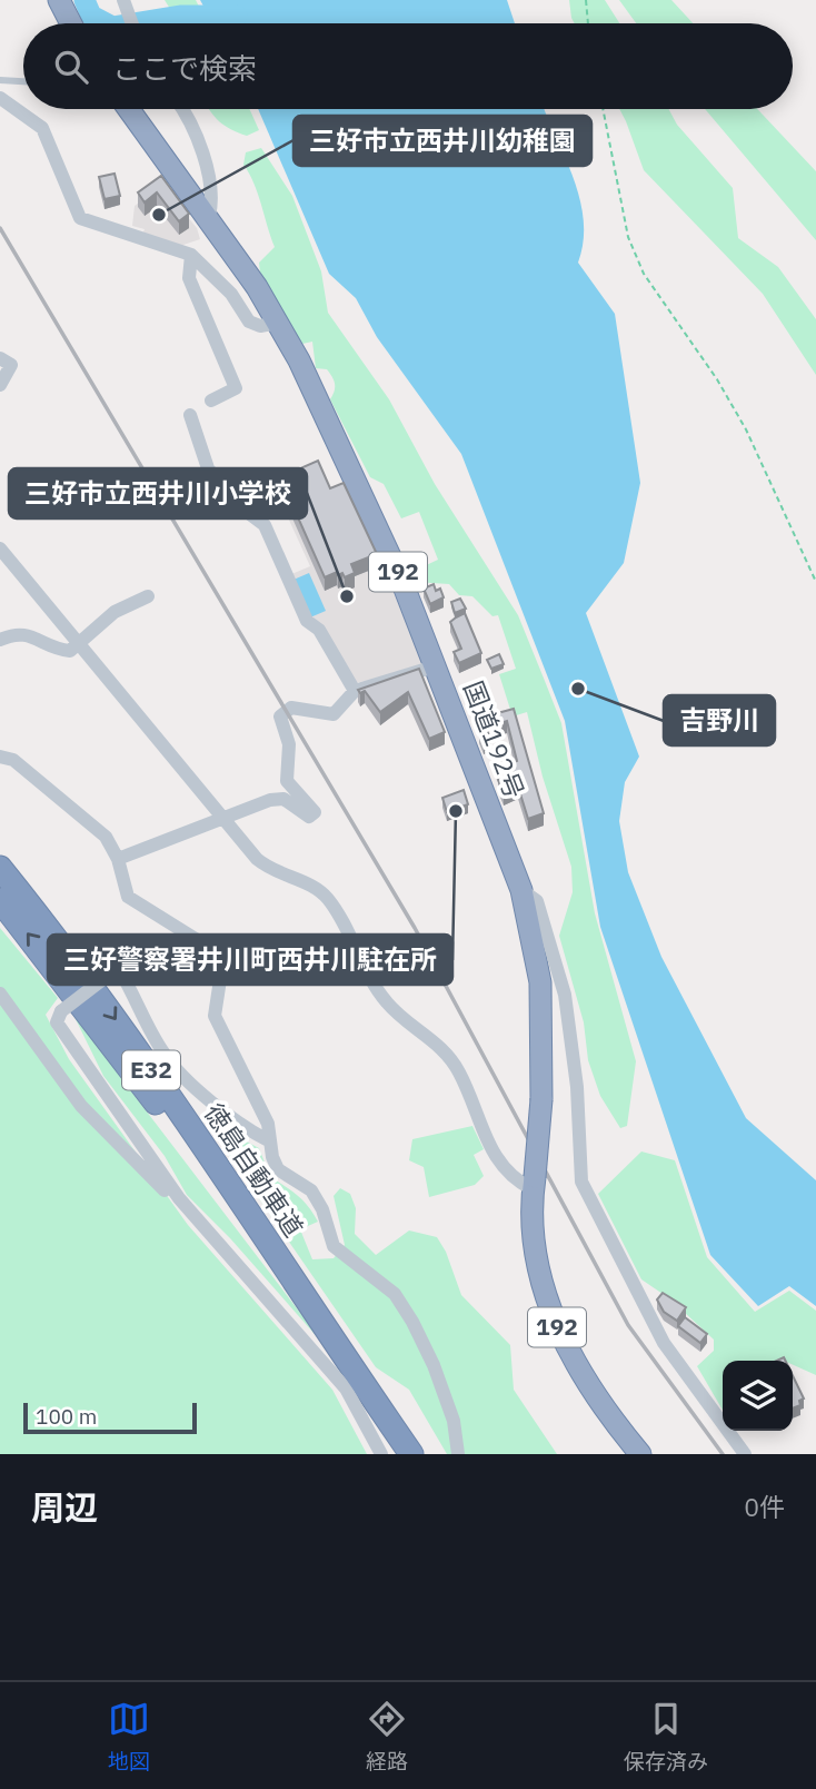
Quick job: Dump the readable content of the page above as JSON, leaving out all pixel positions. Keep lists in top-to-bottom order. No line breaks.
{"streets":{"highway":["192","国道192号","E32","徳島自動車道"]},"places":["三好市立西井川幼稚園","三好市立西井川小学校","吉野川","三好警察署井川町西井川駐在所"],"scale_bar":"100 m","page":{"search":"ここで検索","scale":"100 m","heading":["周辺","0件"],"nav":["地図","経路","保存済み"]}}
